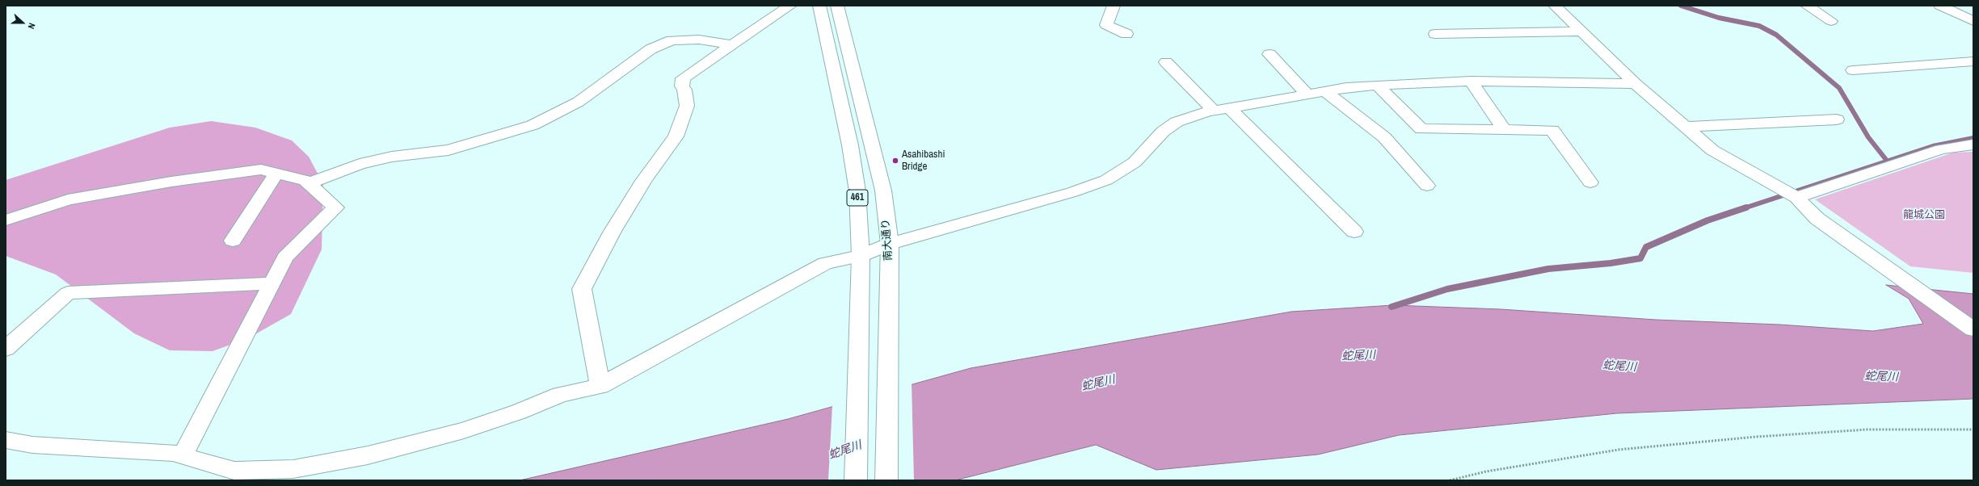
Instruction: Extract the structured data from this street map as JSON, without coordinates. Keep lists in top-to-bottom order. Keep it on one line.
{"streets":{"main road":["461","南大通り"]},"water":["蛇尾川"],"parks":["龍城公園"],"places":["Asahibashi Bridge"],"north":"right"}
